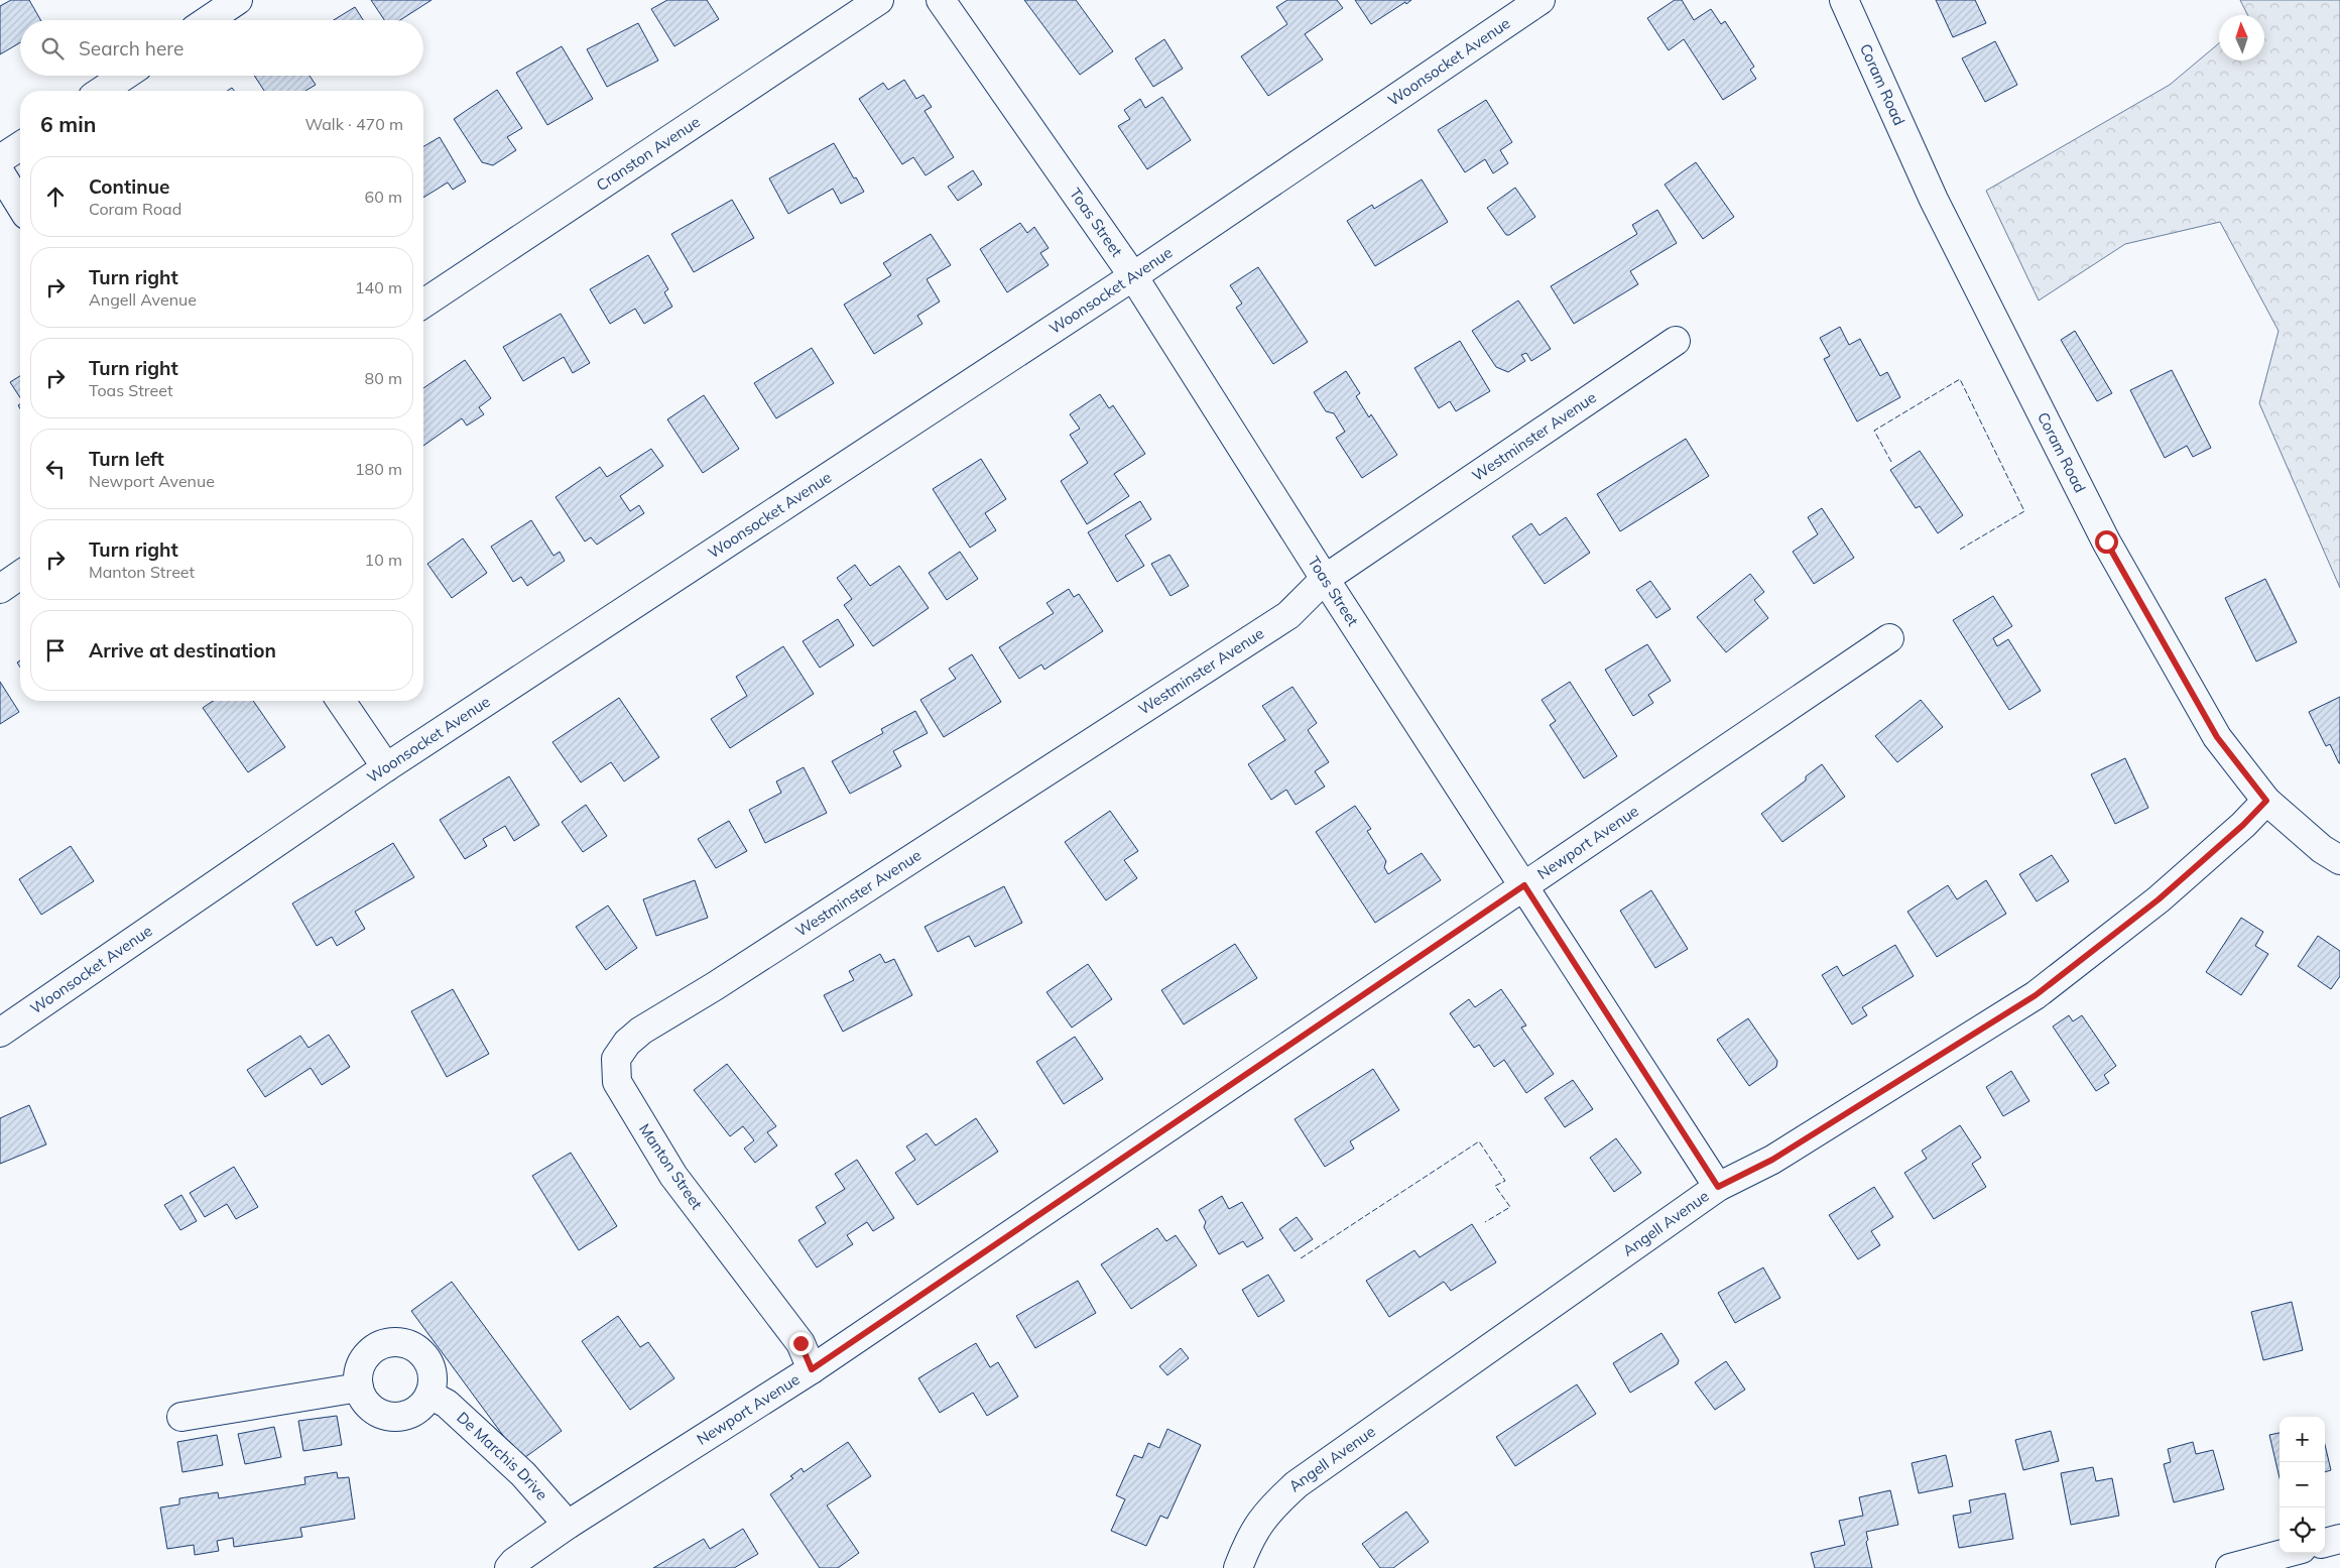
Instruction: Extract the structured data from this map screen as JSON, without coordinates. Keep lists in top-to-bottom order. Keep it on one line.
{"streets":{"street":["Woonsocket Avenue","Coram Road","Cranston Avenue","Toas Street","Westminster Avenue","Newport Avenue","Manton Street","Angell Avenue","De Marchis Drive"]},"crossings":[["Woonsocket Avenue","Toas Street"],["Coram Road","Angell Avenue"],["Toas Street","Westminster Avenue"],["Toas Street","Newport Avenue"],["Toas Street","Angell Avenue"],["Westminster Avenue","Manton Street"],["Newport Avenue","Manton Street"],["Newport Avenue","De Marchis Drive"]],"north":"top","page":{"search":"Search here","heading":["6 min","Walk · 470 m"],"list":[["Continue","Coram Road","60 m"],["Turn right","Angell Avenue","140 m"],["Turn right","Toas Street","80 m"],["Turn left","Newport Avenue","180 m"],["Turn right","Manton Street","10 m"],"Arrive at destination"],"map_buttons":["+","−"]}}
